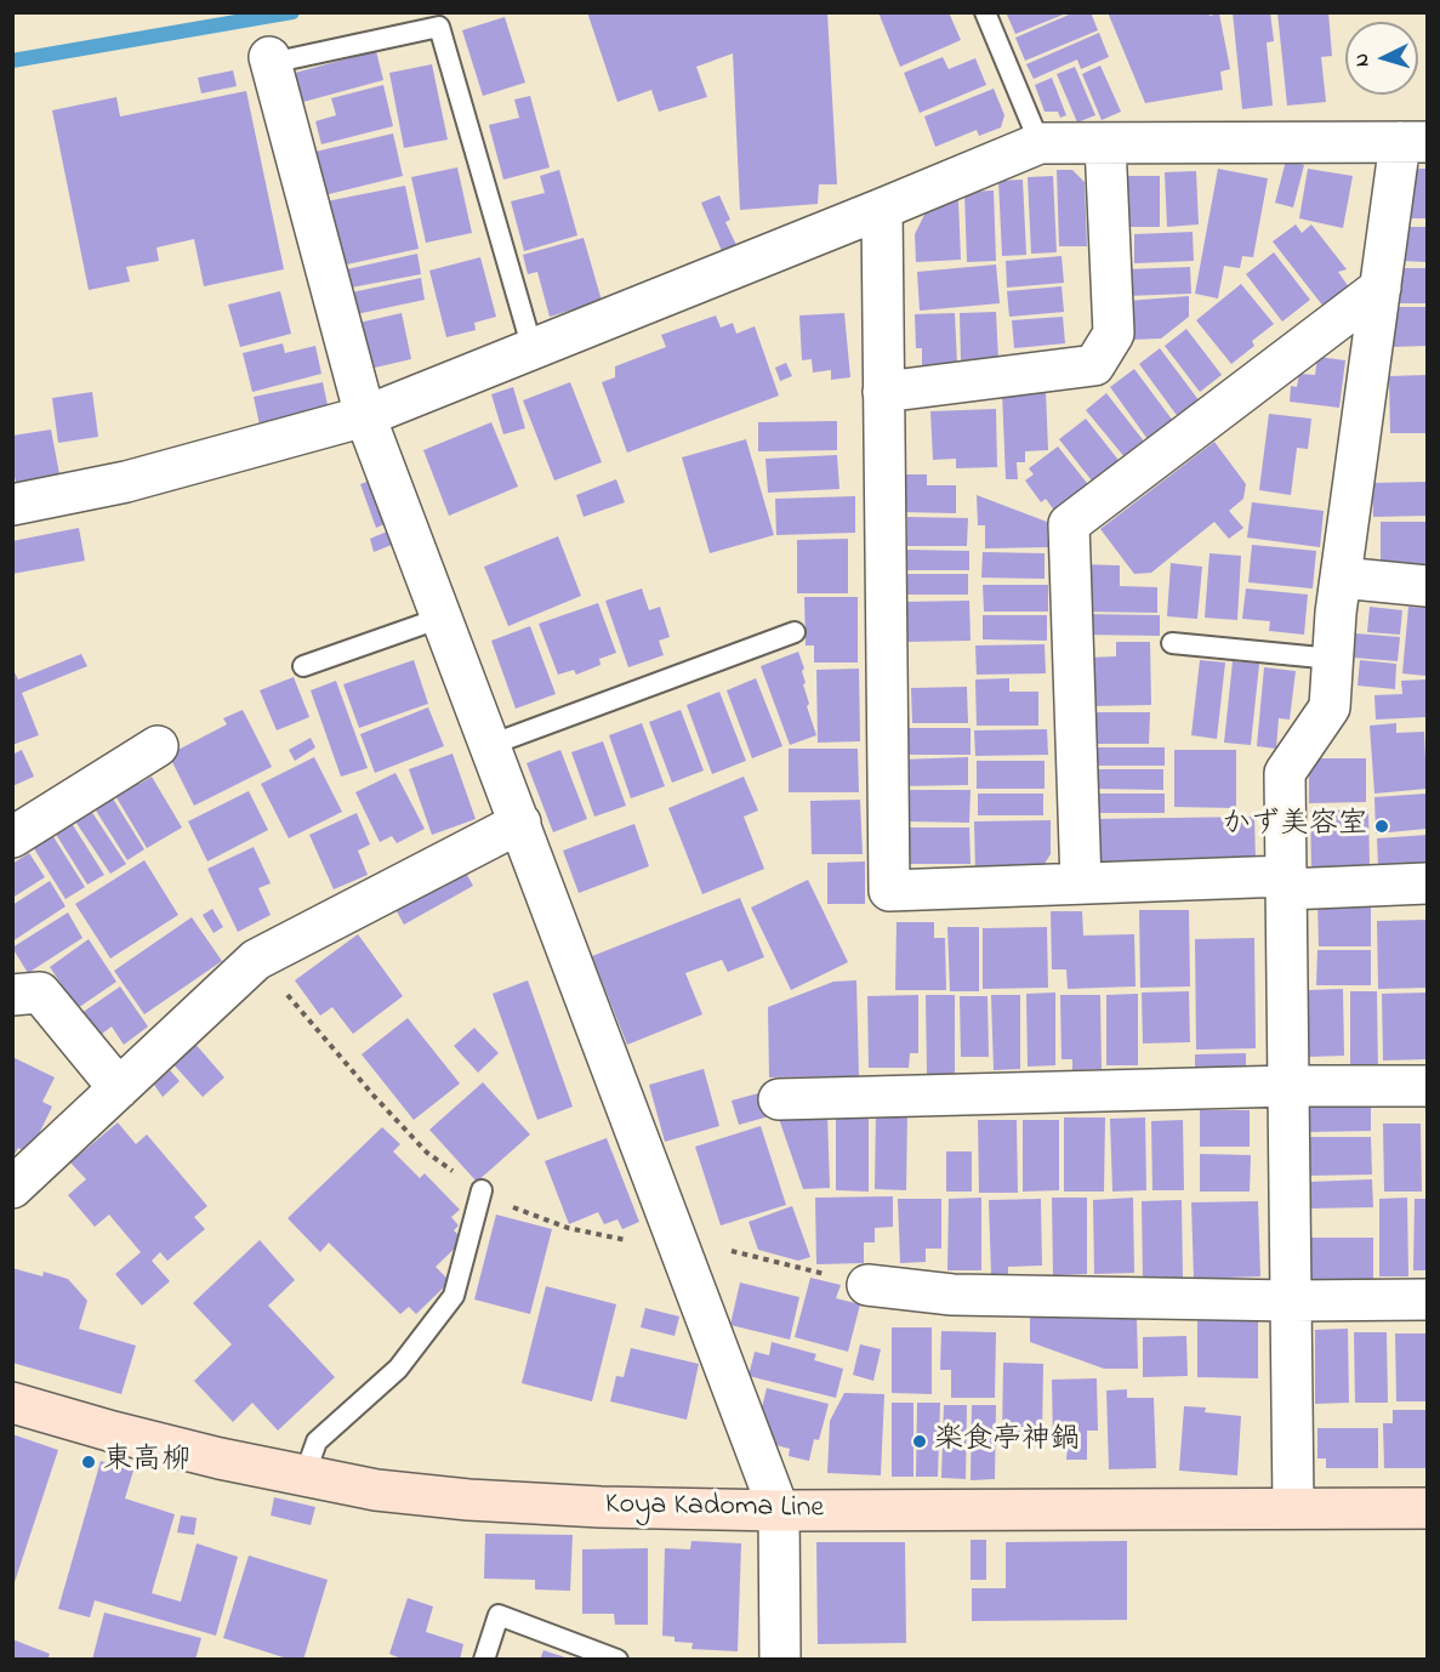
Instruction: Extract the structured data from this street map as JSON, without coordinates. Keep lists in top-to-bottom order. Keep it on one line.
{"streets":{"main road":["Koya Kadoma Line"]},"places":["かず美容室","楽食亭神鍋","東高柳"],"north":"left"}
